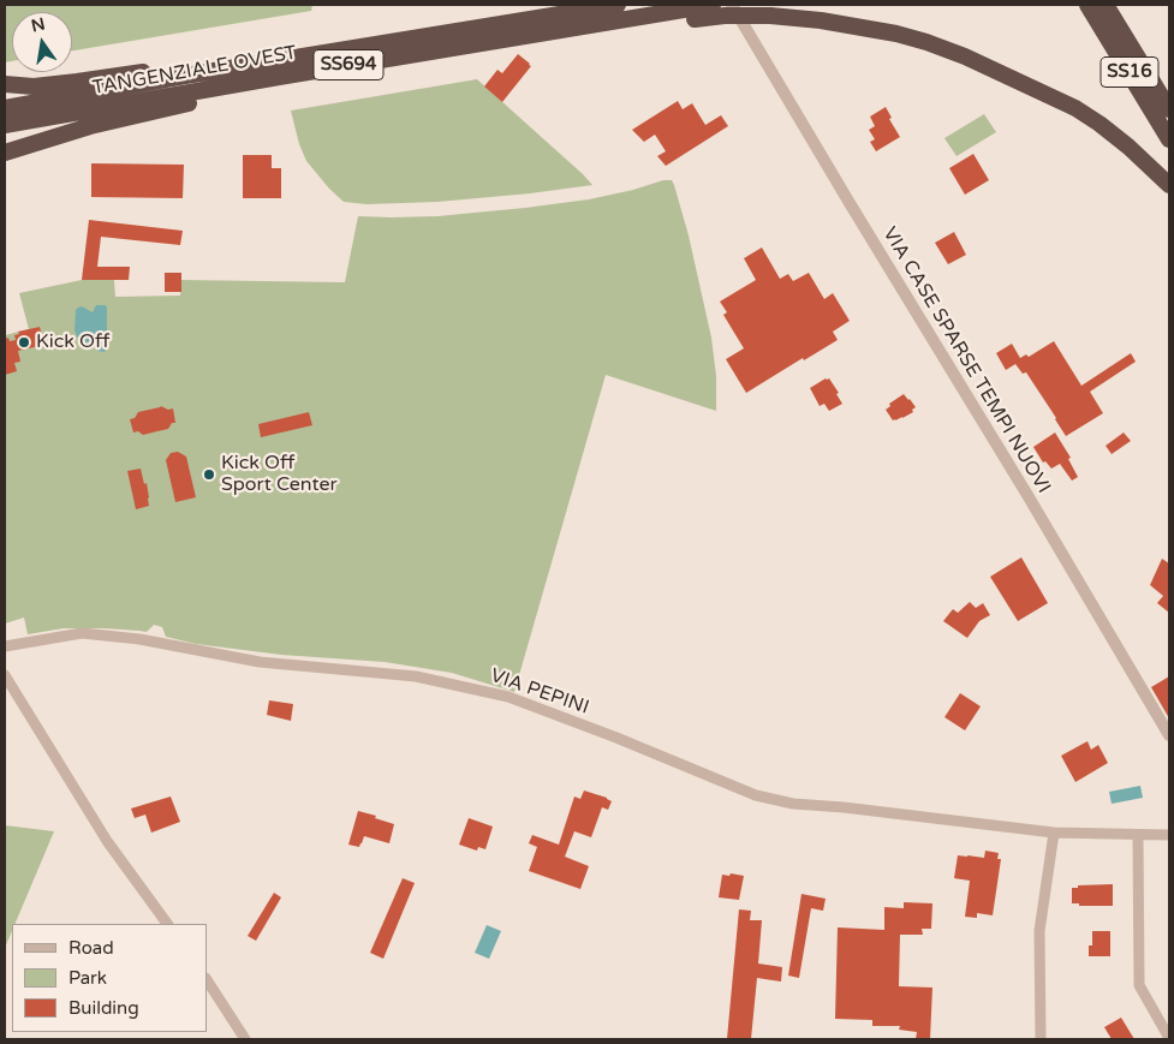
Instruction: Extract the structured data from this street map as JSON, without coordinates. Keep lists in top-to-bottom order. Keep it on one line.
{"streets":{"highway":["SS694","TANGENZIALE OVEST","SS16"],"street":["VIA CASE SPARSE TEMPI NUOVI","VIA PEPINI"]},"places":["Kick Off","Kick Off Sport Center"],"legend":["Road","Park","Building"],"north":"top"}
